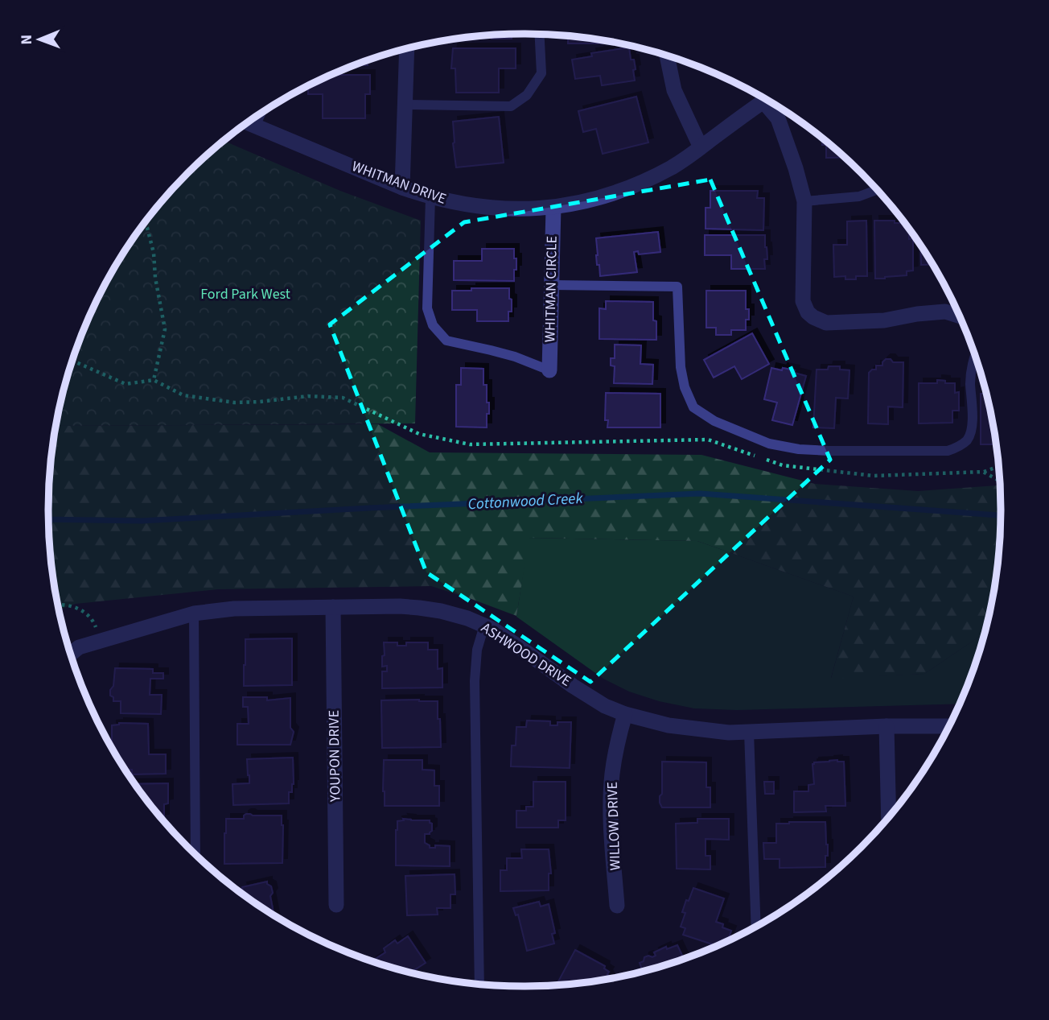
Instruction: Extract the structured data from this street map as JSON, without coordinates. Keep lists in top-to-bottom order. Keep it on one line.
{"streets":{"street":["WHITMAN DRIVE","WHITMAN CIRCLE","ASHWOOD DRIVE","YOUPON DRIVE","WILLOW DRIVE"]},"crossings":[["WHITMAN DRIVE","WHITMAN CIRCLE"],["ASHWOOD DRIVE","YOUPON DRIVE"],["ASHWOOD DRIVE","WILLOW DRIVE"]],"water":["Cottonwood Creek"],"parks":["Ford Park West"],"north":"left"}
